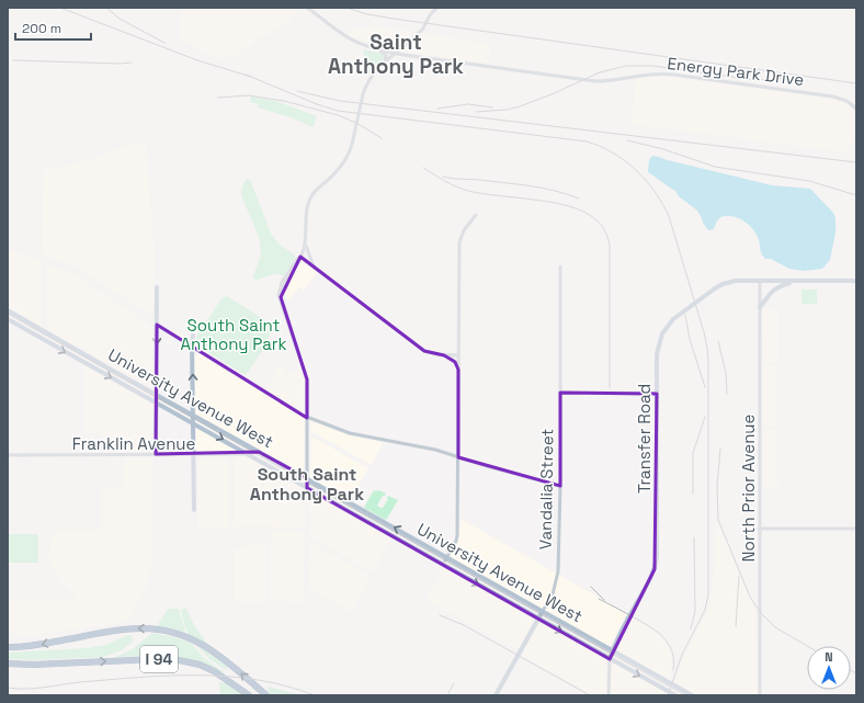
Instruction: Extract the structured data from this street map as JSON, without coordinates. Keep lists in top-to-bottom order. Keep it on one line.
{"streets":{"highway":["I 94"],"main road":["University Avenue West","Transfer Road","Vandalia Street"],"street":["Energy Park Drive","Franklin Avenue","North Prior Avenue"]},"crossings":[["University Avenue West","Transfer Road"],["University Avenue West","Franklin Avenue"],["University Avenue West","Vandalia Street"],["Transfer Road","North Prior Avenue"]],"districts":["Saint Anthony Park","South Saint Anthony Park"],"parks":["South Saint Anthony Park"],"scale_bar":"200 m","north":"top"}
